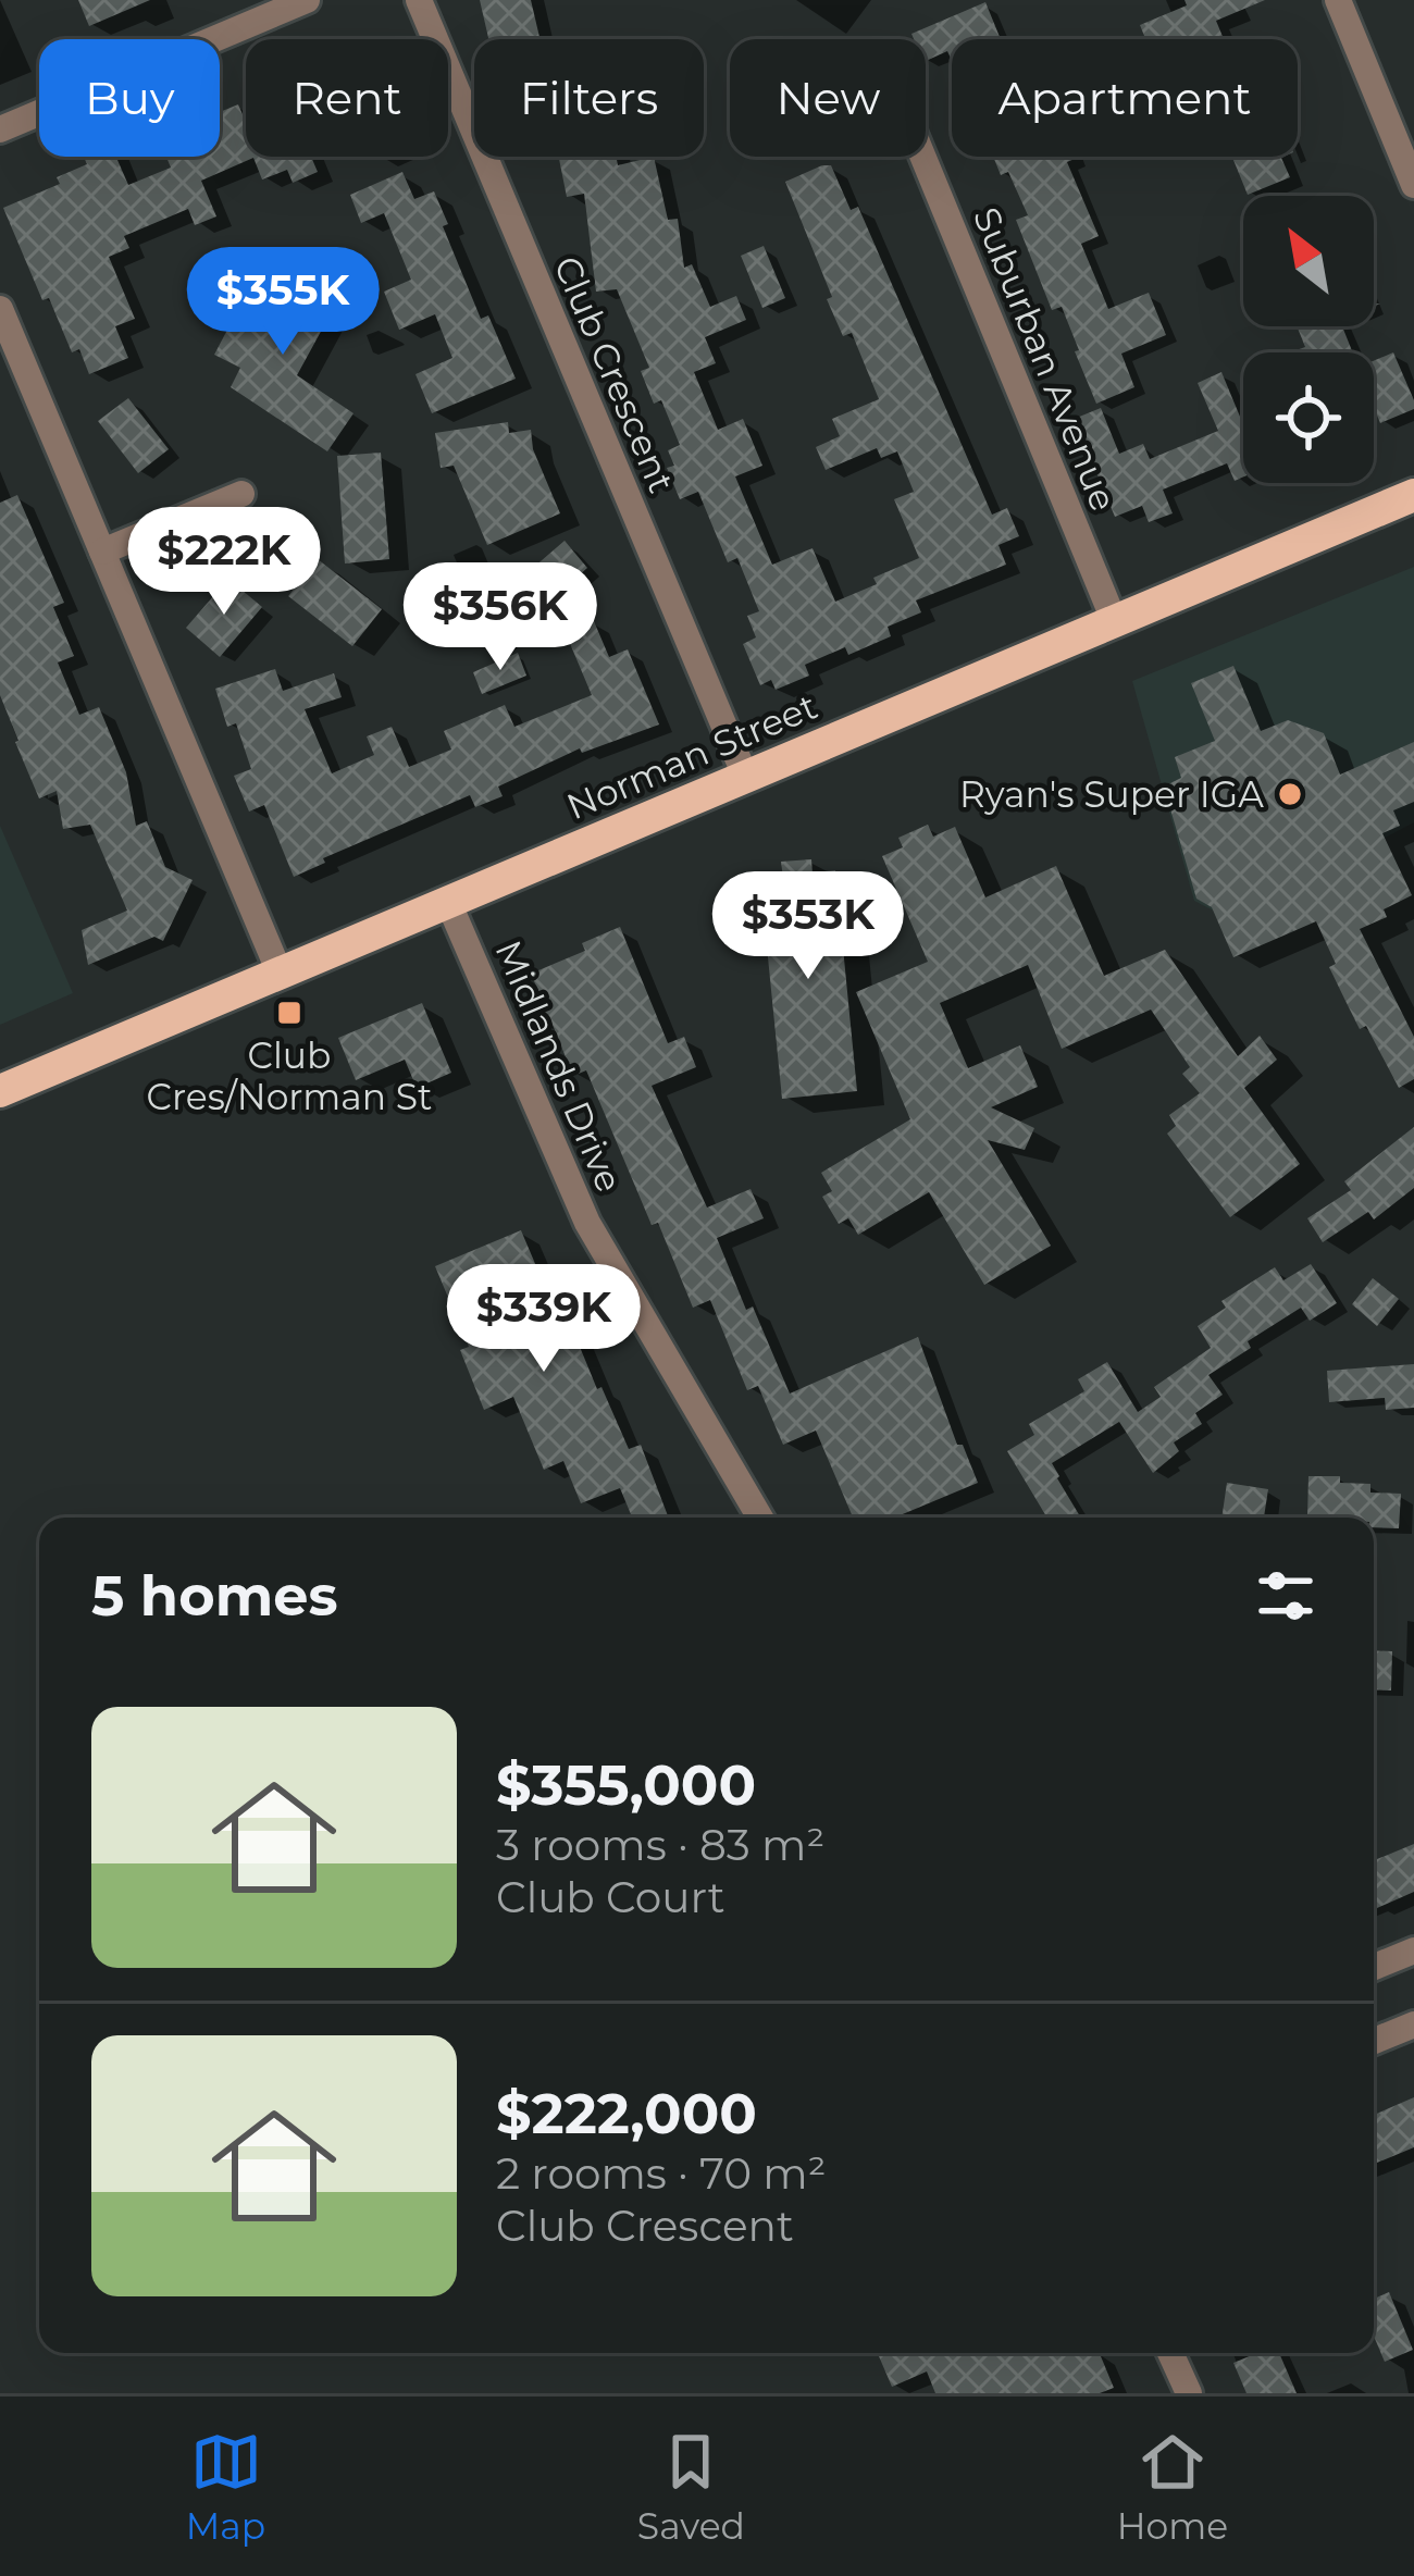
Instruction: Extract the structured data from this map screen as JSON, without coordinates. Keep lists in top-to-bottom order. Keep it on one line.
{"streets":{"main road":["Norman Street"],"street":["Suburban Avenue","Club Crescent","Midlands Drive"]},"crossings":[["Suburban Avenue","Norman Street"],["Club Crescent","Norman Street"],["Norman Street","Midlands Drive"]],"places":{"other":["Ryan's Super IGA"],"transit":["Club Cres/Norman St"]},"north":"top left","page":{"chip":["Buy","Rent","Filters","New","Apartment"],"price":["$355K","$222K","$356K","$353K","$339K"],"heading":"5 homes","list":[{"name":"$355,000","note":"3 rooms · 83 m² · Club Court"},{"name":"$222,000","note":"2 rooms · 70 m² · Club Crescent"}],"tabs":["Map","Saved","Home"]}}
